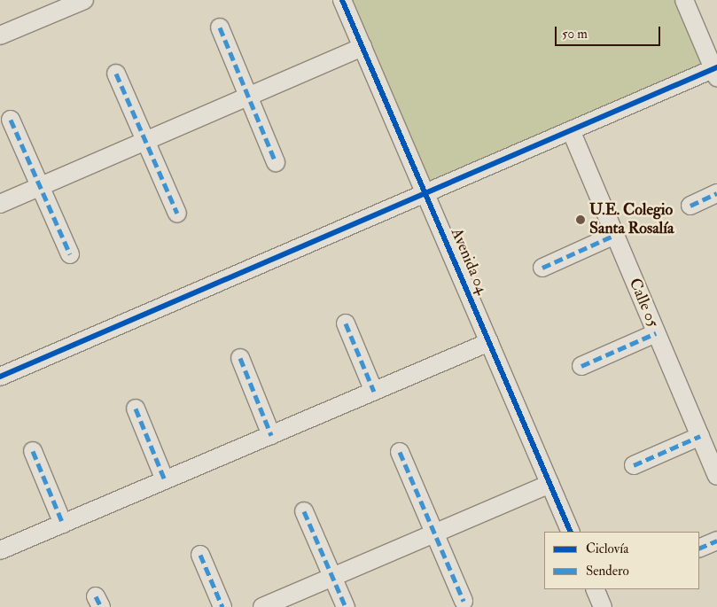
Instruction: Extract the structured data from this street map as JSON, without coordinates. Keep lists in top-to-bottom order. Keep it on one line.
{"streets":{"street":["Avenida 04","Calle 05"]},"places":["U.E. Colegio Santa Rosalía"],"legend":["Ciclovía","Sendero"],"scale_bar":"50 m"}
